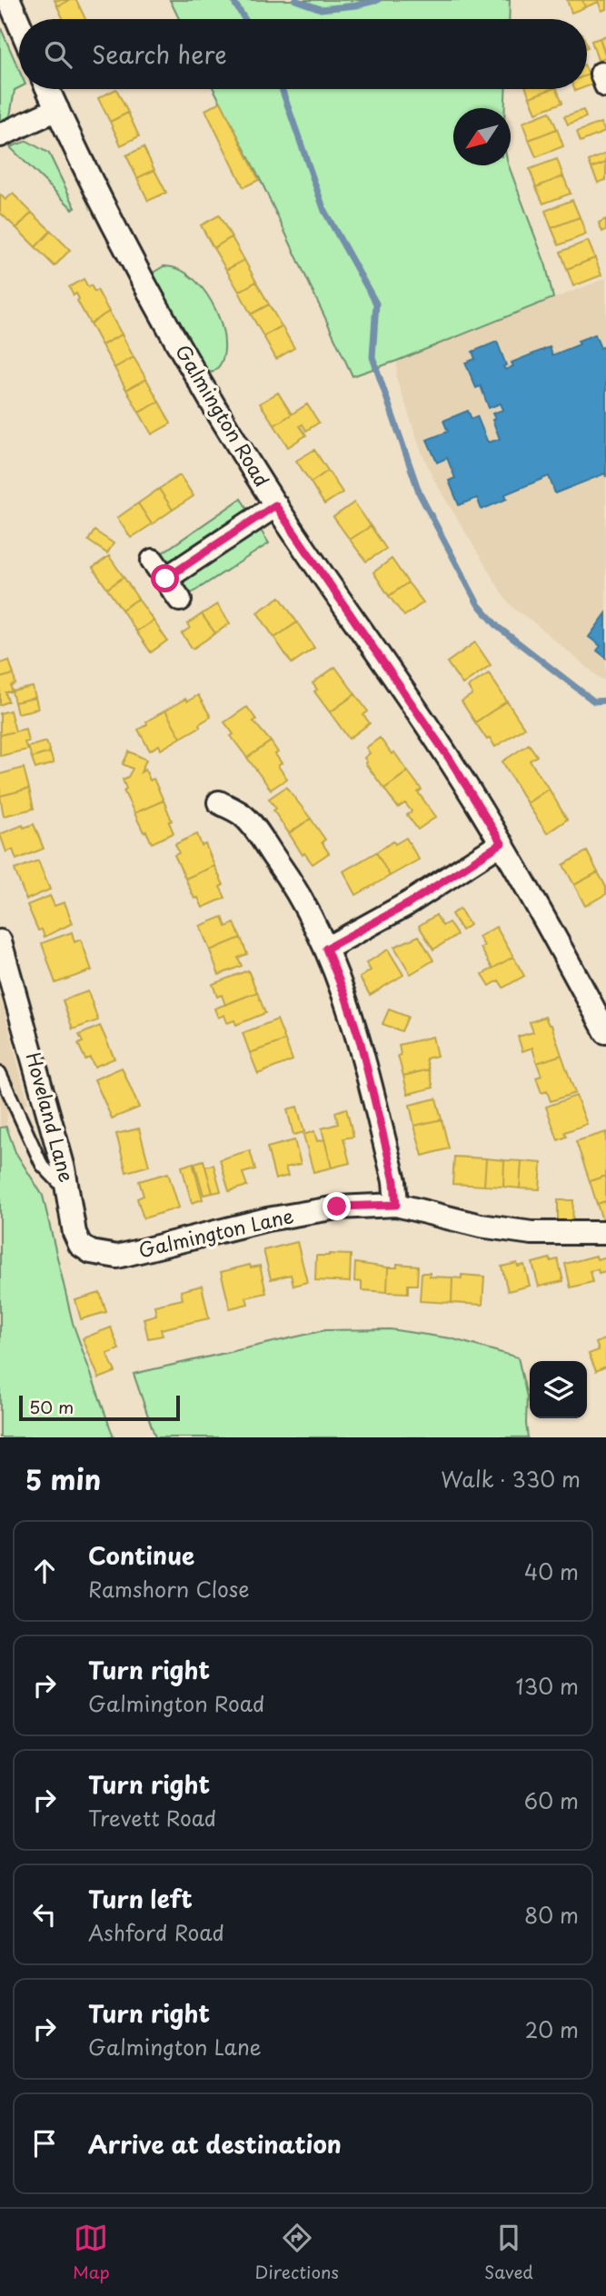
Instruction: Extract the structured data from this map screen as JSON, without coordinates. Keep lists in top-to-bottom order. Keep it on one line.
{"streets":{"street":["Galmington Road","Hoveland Lane","Galmington Lane"]},"crossings":[["Hoveland Lane","Galmington Lane"]],"scale_bar":"50 m","north":"bottom left","page":{"search":"Search here","scale":"50 m","heading":["5 min","Walk · 330 m"],"list":[["Continue","Ramshorn Close","40 m"],["Turn right","Galmington Road","130 m"],["Turn right","Trevett Road","60 m"],["Turn left","Ashford Road","80 m"],["Turn right","Galmington Lane","20 m"],"Arrive at destination"],"nav":["Map","Directions","Saved"]}}
